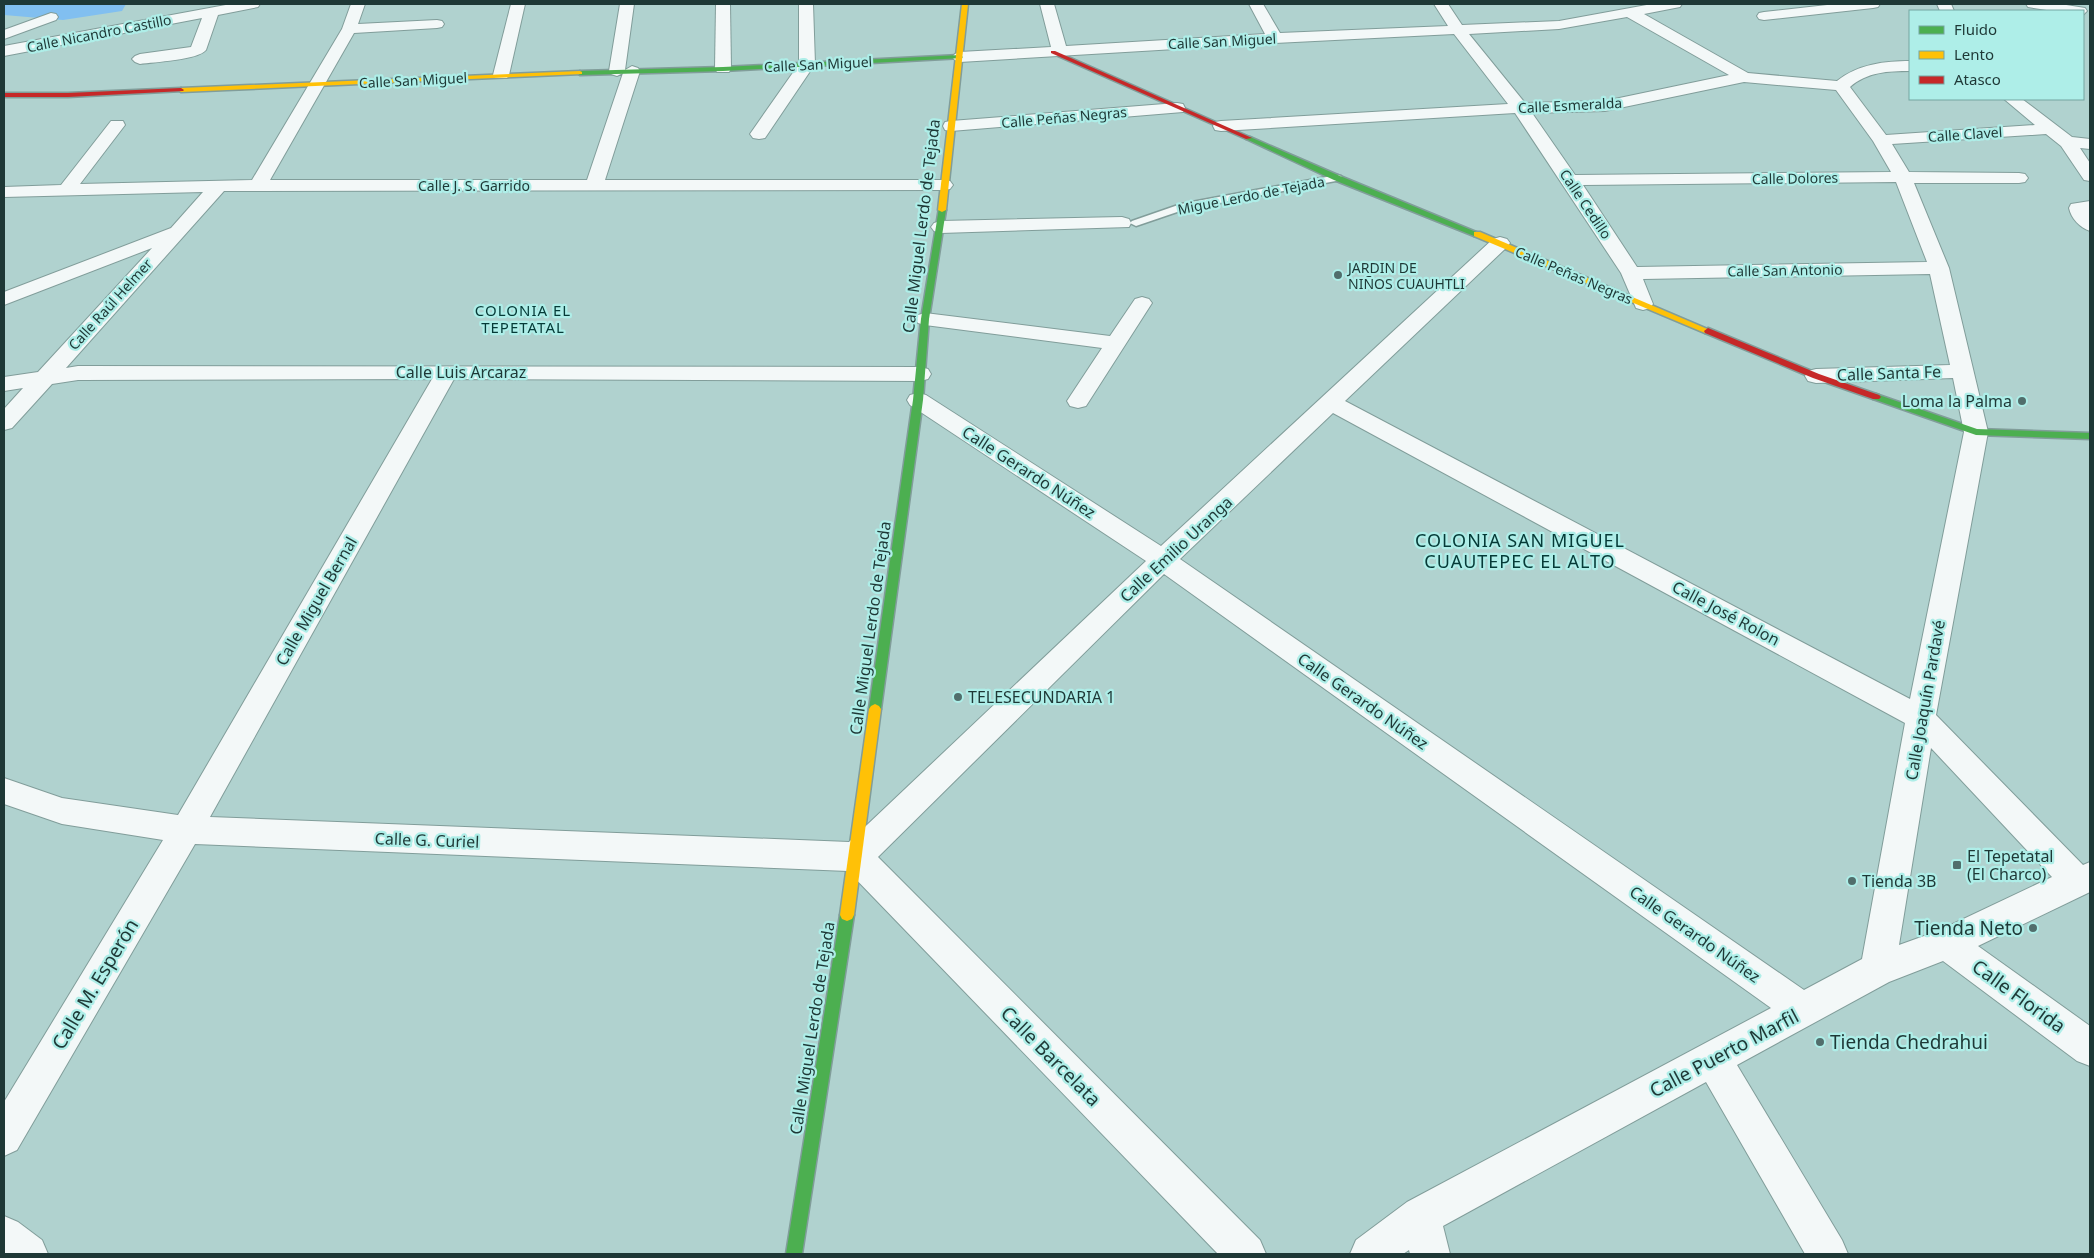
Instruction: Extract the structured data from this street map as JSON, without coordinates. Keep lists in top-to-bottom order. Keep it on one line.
{"streets":{"street":["Calle Nicandro Castillo","Calle San Miguel","Calle Esmeralda","Calle Peñas Negras","Calle Clavel","Calle Dolores","Calle J. S. Garrido","Calle Cedillo","Calle Miguel Lerdo de Tejada","Calle San Antonio","Calle Raúl Helmer","Calle Luis Arcaraz","Calle Santa Fe","Calle Gerardo Núñez","Calle Emilio Uranga","Calle Miguel Bernal","Calle José Rolon","Calle Joaquín Pardavé","Calle G. Curiel","Calle M. Esperón","Calle Florida","Calle Puerto Marfil","Calle Barcelata"],"lane":["Migue Lerdo de Tejada"]},"crossings":[["Calle San Miguel","Calle Peñas Negras"],["Calle San Miguel","Calle Cedillo"],["Calle San Miguel","Calle Miguel Lerdo de Tejada"],["Calle Esmeralda","Calle Peñas Negras"],["Calle Esmeralda","Calle Cedillo"],["Calle Peñas Negras","Migue Lerdo de Tejada"],["Calle Peñas Negras","Calle Cedillo"],["Calle Peñas Negras","Calle Miguel Lerdo de Tejada"],["Calle Peñas Negras","Calle Santa Fe"],["Calle Peñas Negras","Calle Emilio Uranga"],["Calle Peñas Negras","Calle Joaquín Pardavé"],["Calle Dolores","Calle Cedillo"],["Calle J. S. Garrido","Calle Miguel Lerdo de Tejada"],["Calle J. S. Garrido","Calle Raúl Helmer"],["Calle Cedillo","Calle San Antonio"],["Calle Miguel Lerdo de Tejada","Calle Luis Arcaraz"],["Calle Miguel Lerdo de Tejada","Calle Gerardo Núñez"],["Calle Miguel Lerdo de Tejada","Calle Emilio Uranga"],["Calle Miguel Lerdo de Tejada","Calle G. Curiel"],["Calle Miguel Lerdo de Tejada","Calle Barcelata"],["Calle Raúl Helmer","Calle Luis Arcaraz"],["Calle Luis Arcaraz","Calle Gerardo Núñez"],["Calle Luis Arcaraz","Calle Miguel Bernal"],["Calle Gerardo Núñez","Calle Emilio Uranga"],["Calle Gerardo Núñez","Calle Puerto Marfil"],["Calle Emilio Uranga","Calle José Rolon"],["Calle Emilio Uranga","Calle G. Curiel"],["Calle Emilio Uranga","Calle Barcelata"],["Calle Miguel Bernal","Calle G. Curiel"],["Calle Miguel Bernal","Calle M. Esperón"],["Calle José Rolon","Calle Joaquín Pardavé"],["Calle José Rolon","Calle Puerto Marfil"],["Calle Joaquín Pardavé","Calle Puerto Marfil"],["Calle G. Curiel","Calle M. Esperón"],["Calle G. Curiel","Calle Barcelata"],["Calle Florida","Calle Puerto Marfil"]],"districts":["COLONIA EL TEPETATAL","COLONIA SAN MIGUEL CUAUTEPEC EL ALTO"],"places":{"other":["JARDIN DE NIÑOS CUAUHTLI","Loma la Palma","TELESECUNDARIA 1","Tienda 3B","Tienda Neto","Tienda Chedrahui"],"transit":["El Tepetatal (El Charco)"]},"legend":["Fluido","Lento","Atasco"]}
